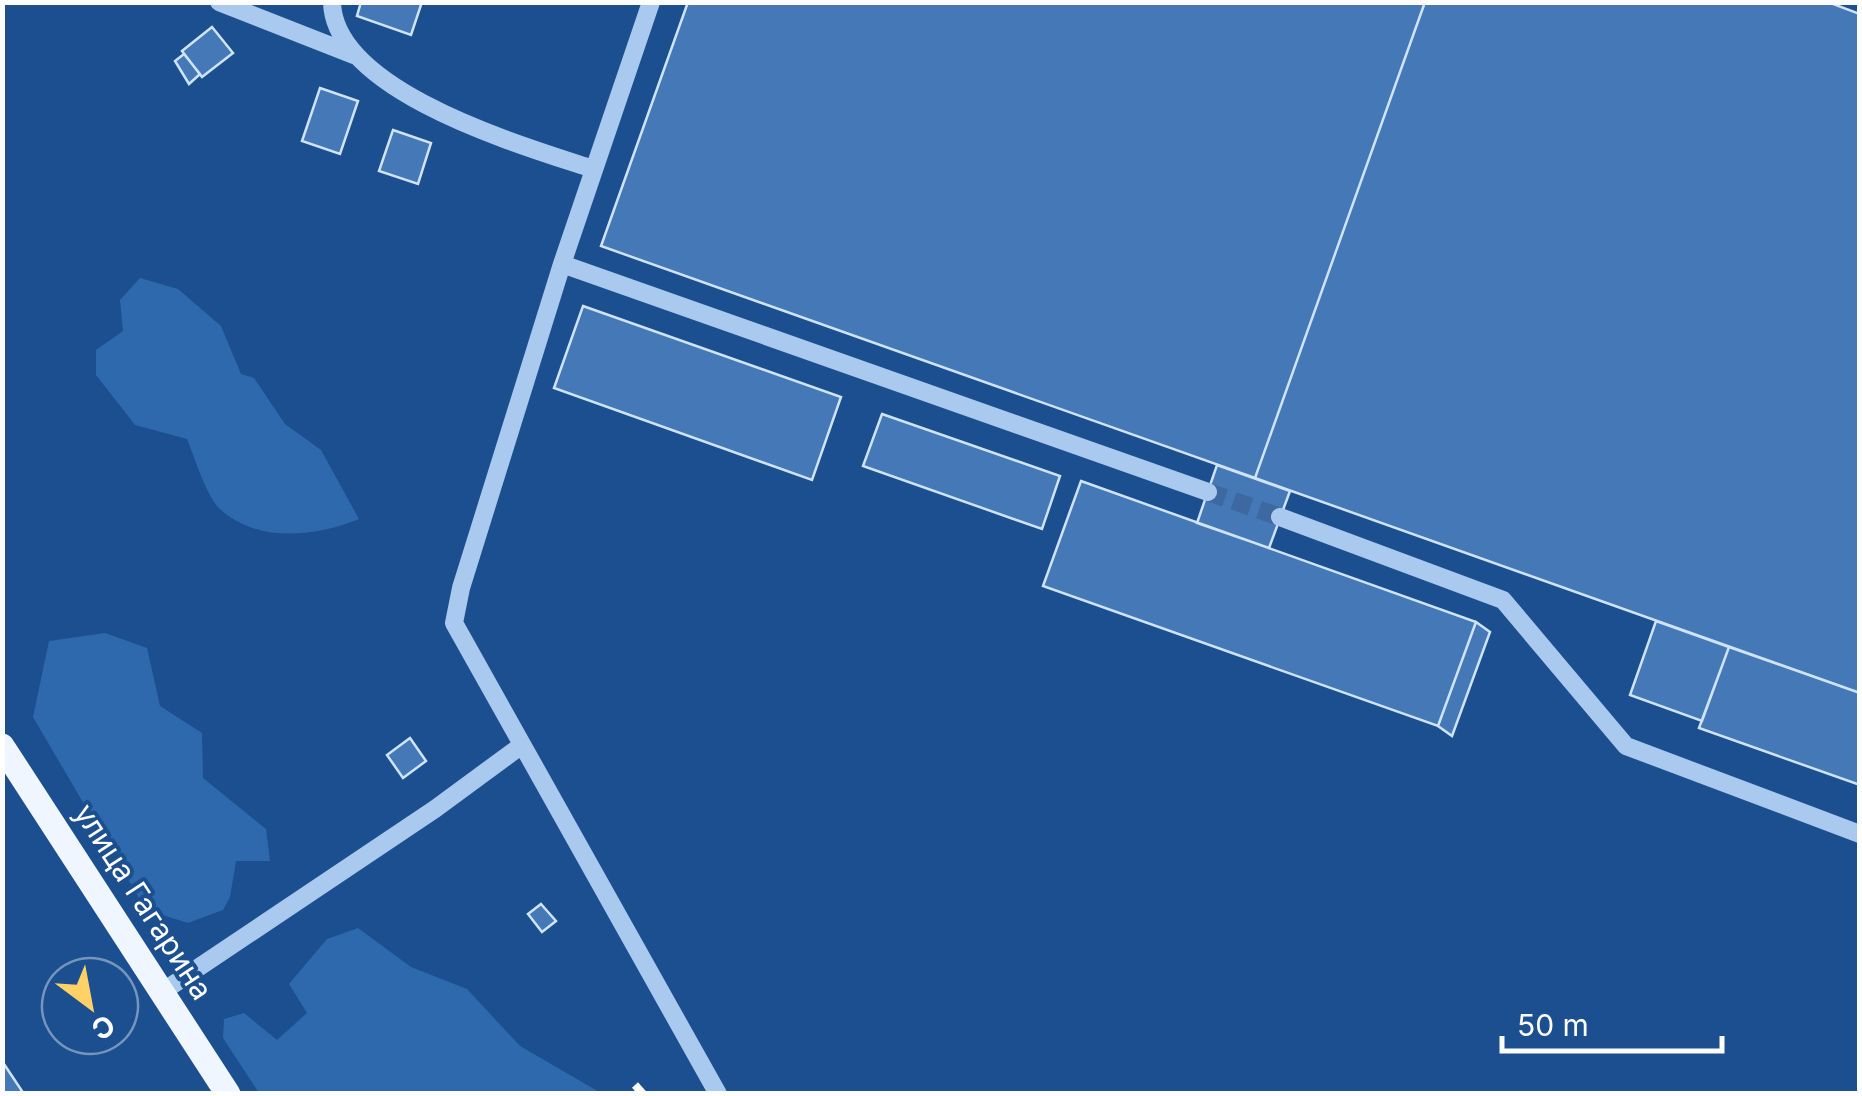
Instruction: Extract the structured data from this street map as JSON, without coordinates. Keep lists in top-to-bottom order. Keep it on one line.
{"streets":{"main road":["улица Гагарина"]},"scale_bar":"50 m","north":"bottom right"}
